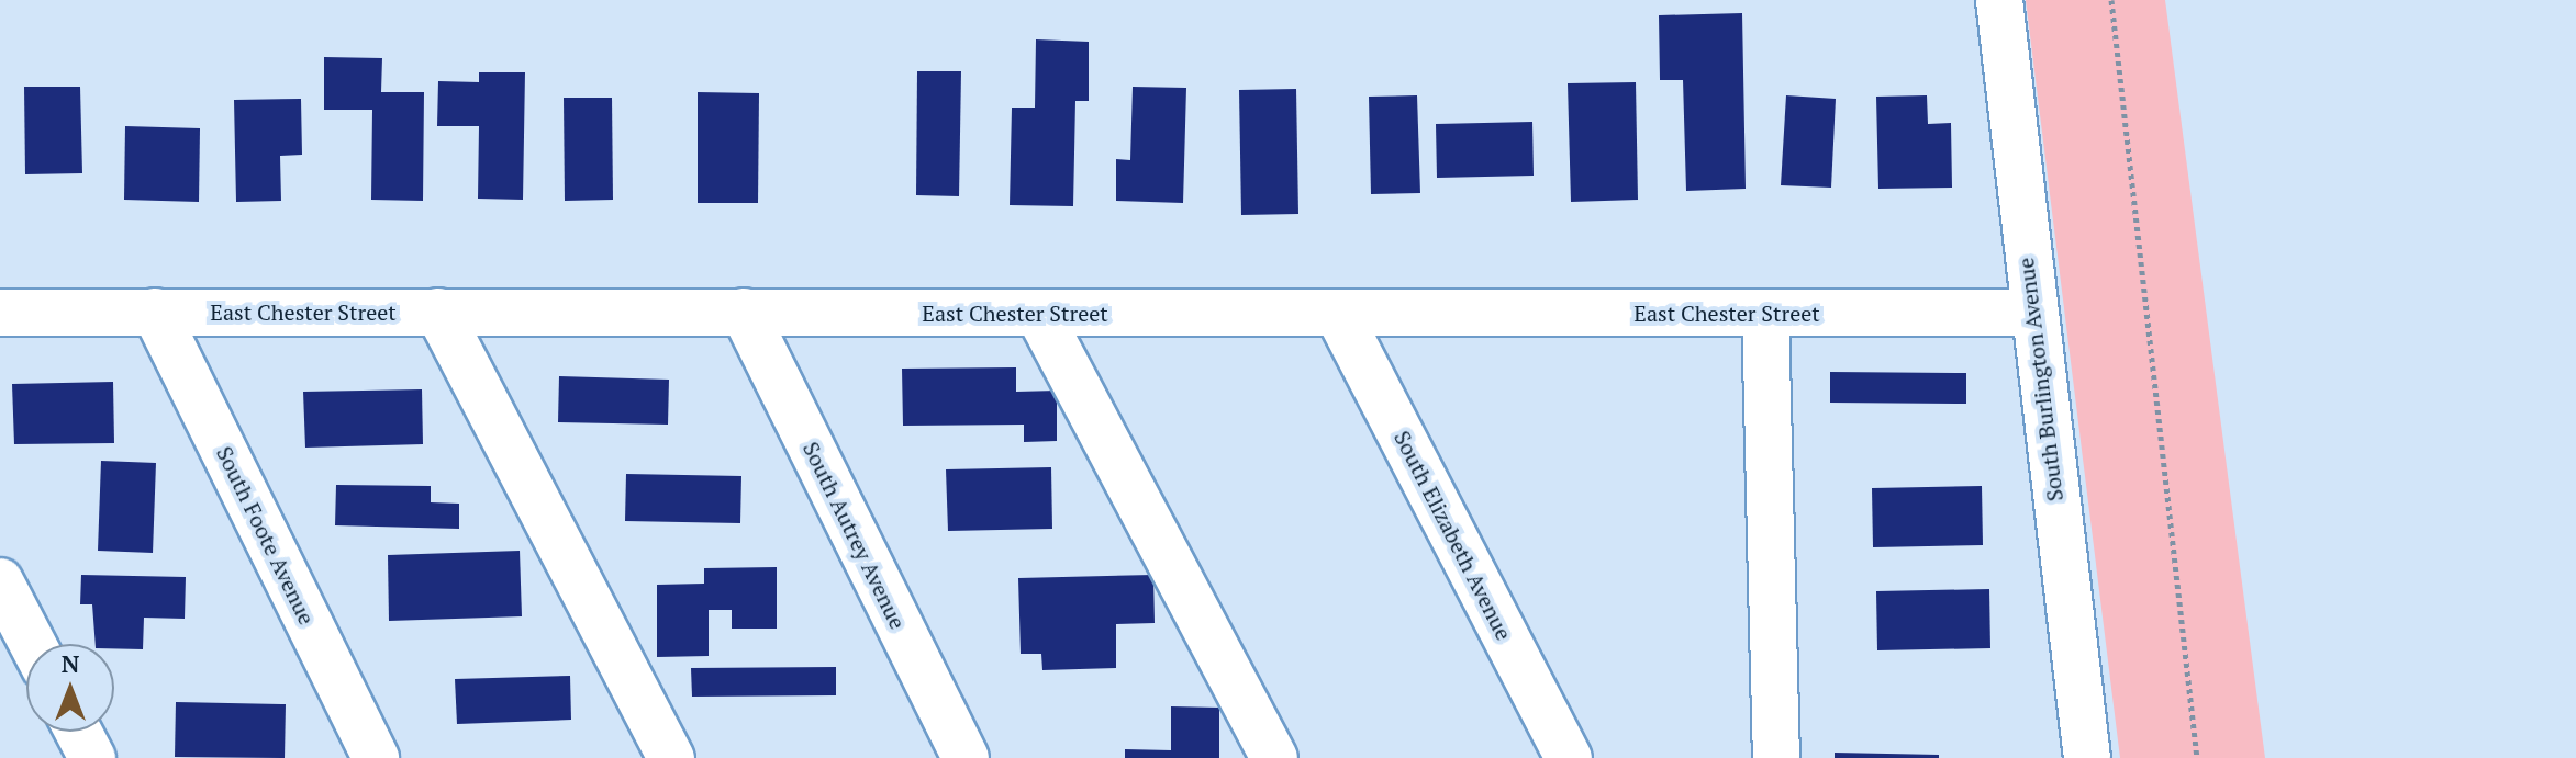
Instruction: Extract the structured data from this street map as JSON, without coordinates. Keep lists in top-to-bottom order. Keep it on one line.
{"streets":{"street":["East Chester Street","South Burlington Avenue","South Foote Avenue","South Autrey Avenue","South Elizabeth Avenue"]},"crossings":[["East Chester Street","South Burlington Avenue"],["East Chester Street","South Foote Avenue"],["East Chester Street","South Autrey Avenue"],["East Chester Street","South Elizabeth Avenue"]],"north":"top"}
